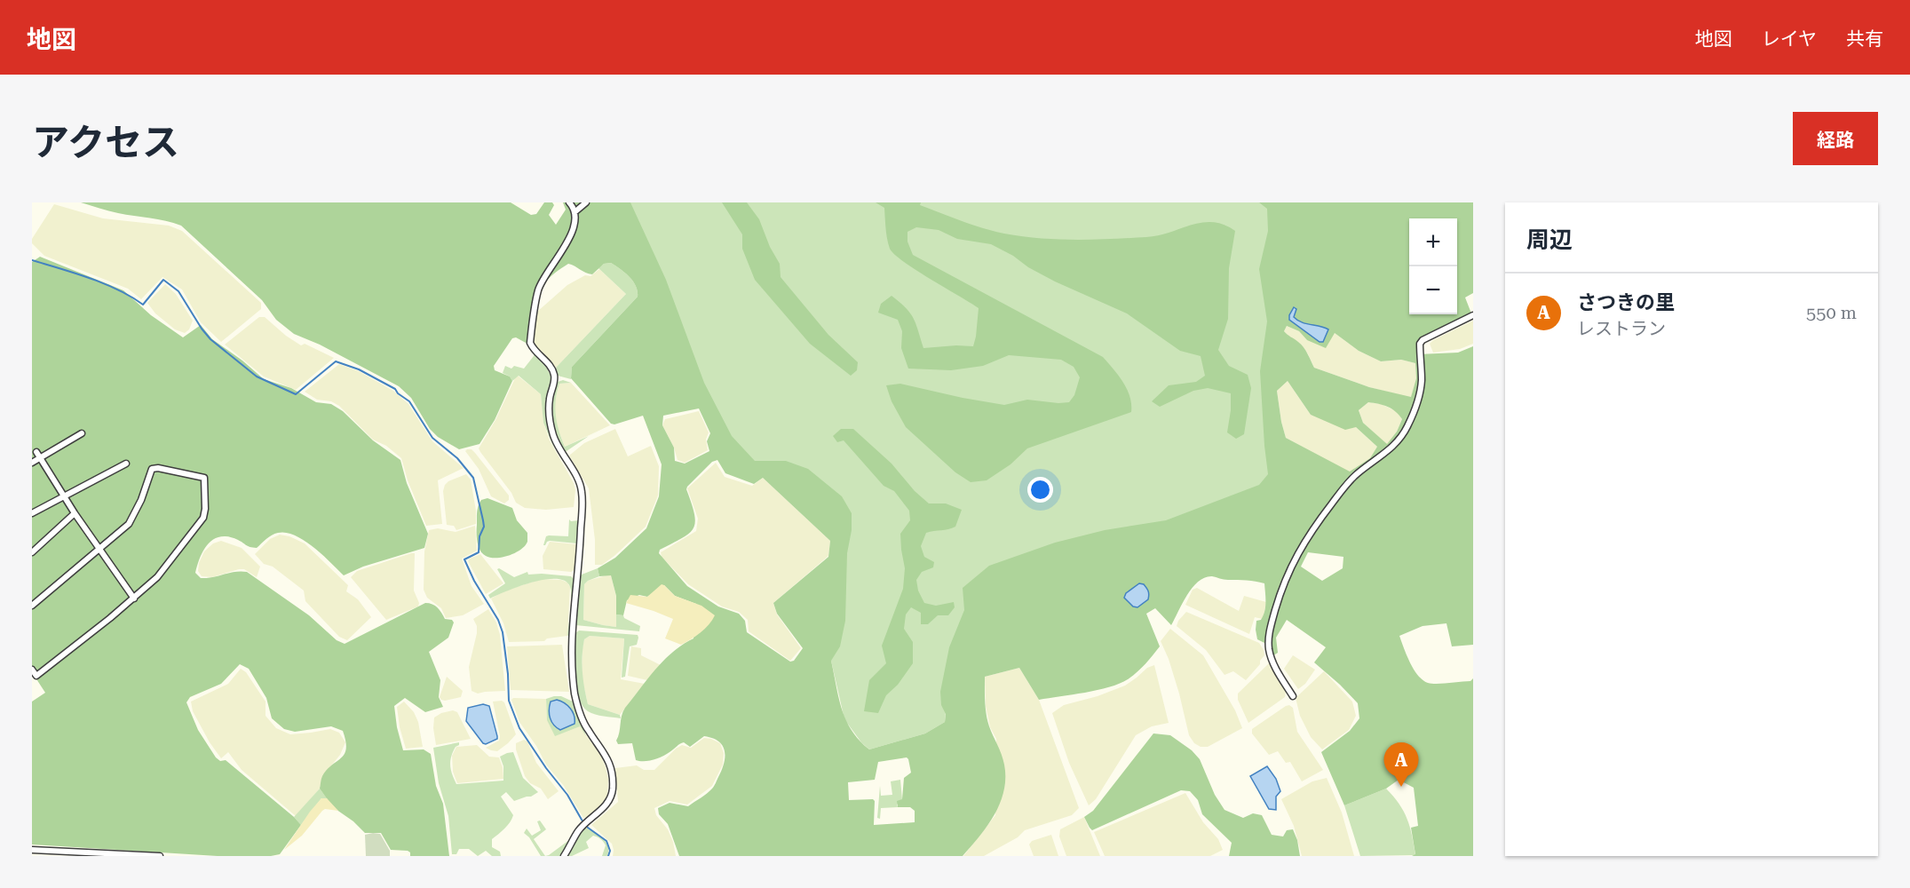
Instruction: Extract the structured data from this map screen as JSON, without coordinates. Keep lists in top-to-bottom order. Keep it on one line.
{"page":{"header":"地図","nav":["地図","レイヤ","共有"],"title":"アクセス","buttons":"経路","heading":"周辺","map_buttons":["+","−"],"list":[{"mark":"A","name":"さつきの里","note":"レストラン","value":"550 m"}],"pins":"A"}}
